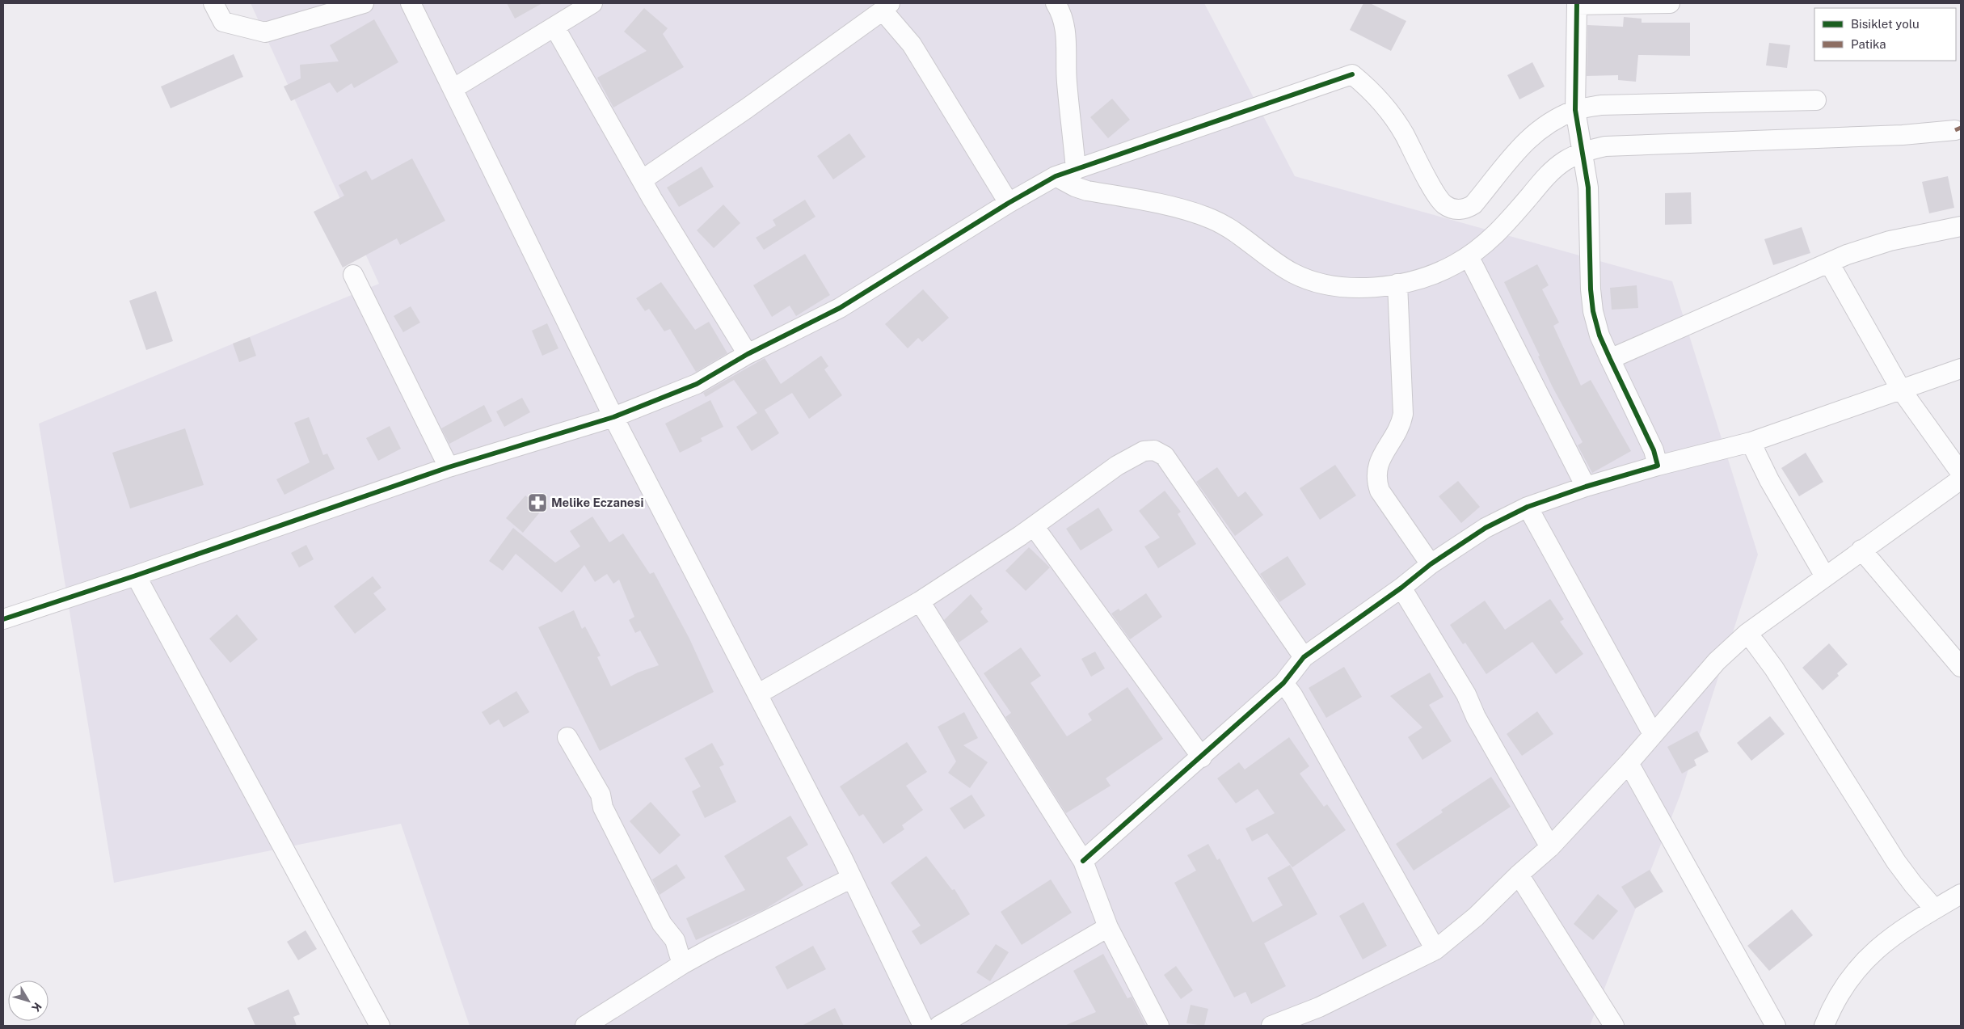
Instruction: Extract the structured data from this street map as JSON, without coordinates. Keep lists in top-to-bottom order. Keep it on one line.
{"places":{"pharmacy":["Melike Eczanesi"]},"legend":["Bisiklet yolu","Patika"],"north":"bottom right"}
